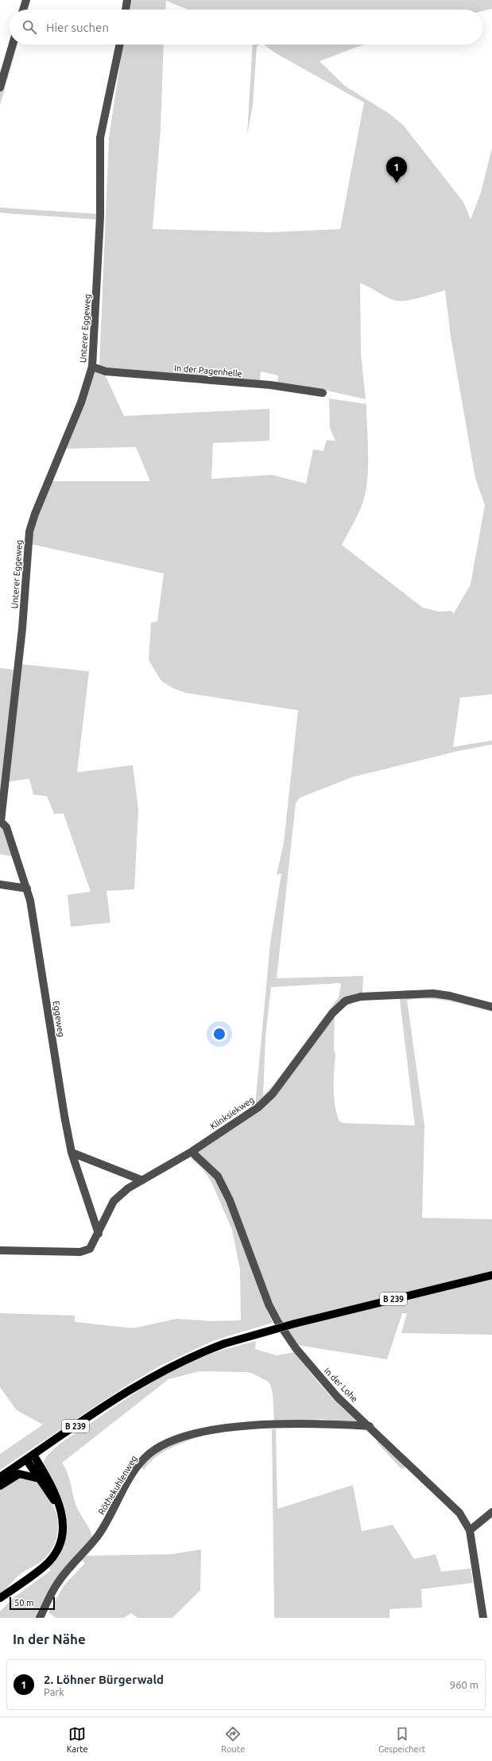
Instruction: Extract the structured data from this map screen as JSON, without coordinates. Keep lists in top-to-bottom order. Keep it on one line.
{"streets":{"main road":["B 239"],"street":["Unterer Eggeweg","In der Pagenhelle","Eggeweg","Klinksiekweg","In der Lohe","Röthekuhlenweg"]},"crossings":[["Unterer Eggeweg","In der Pagenhelle"],["Unterer Eggeweg","Eggeweg"],["Eggeweg","Klinksiekweg"],["Klinksiekweg","In der Lohe"],["In der Lohe","Röthekuhlenweg"]],"scale_bar":"50 m","page":{"search":"Hier suchen","pins":"1","scale":"50 m","heading":"In der Nähe","list":[{"mark":"1","name":"2. Löhner Bürgerwald","note":"Park","value":"960 m"}],"nav":["Karte","Route","Gespeichert"]}}
